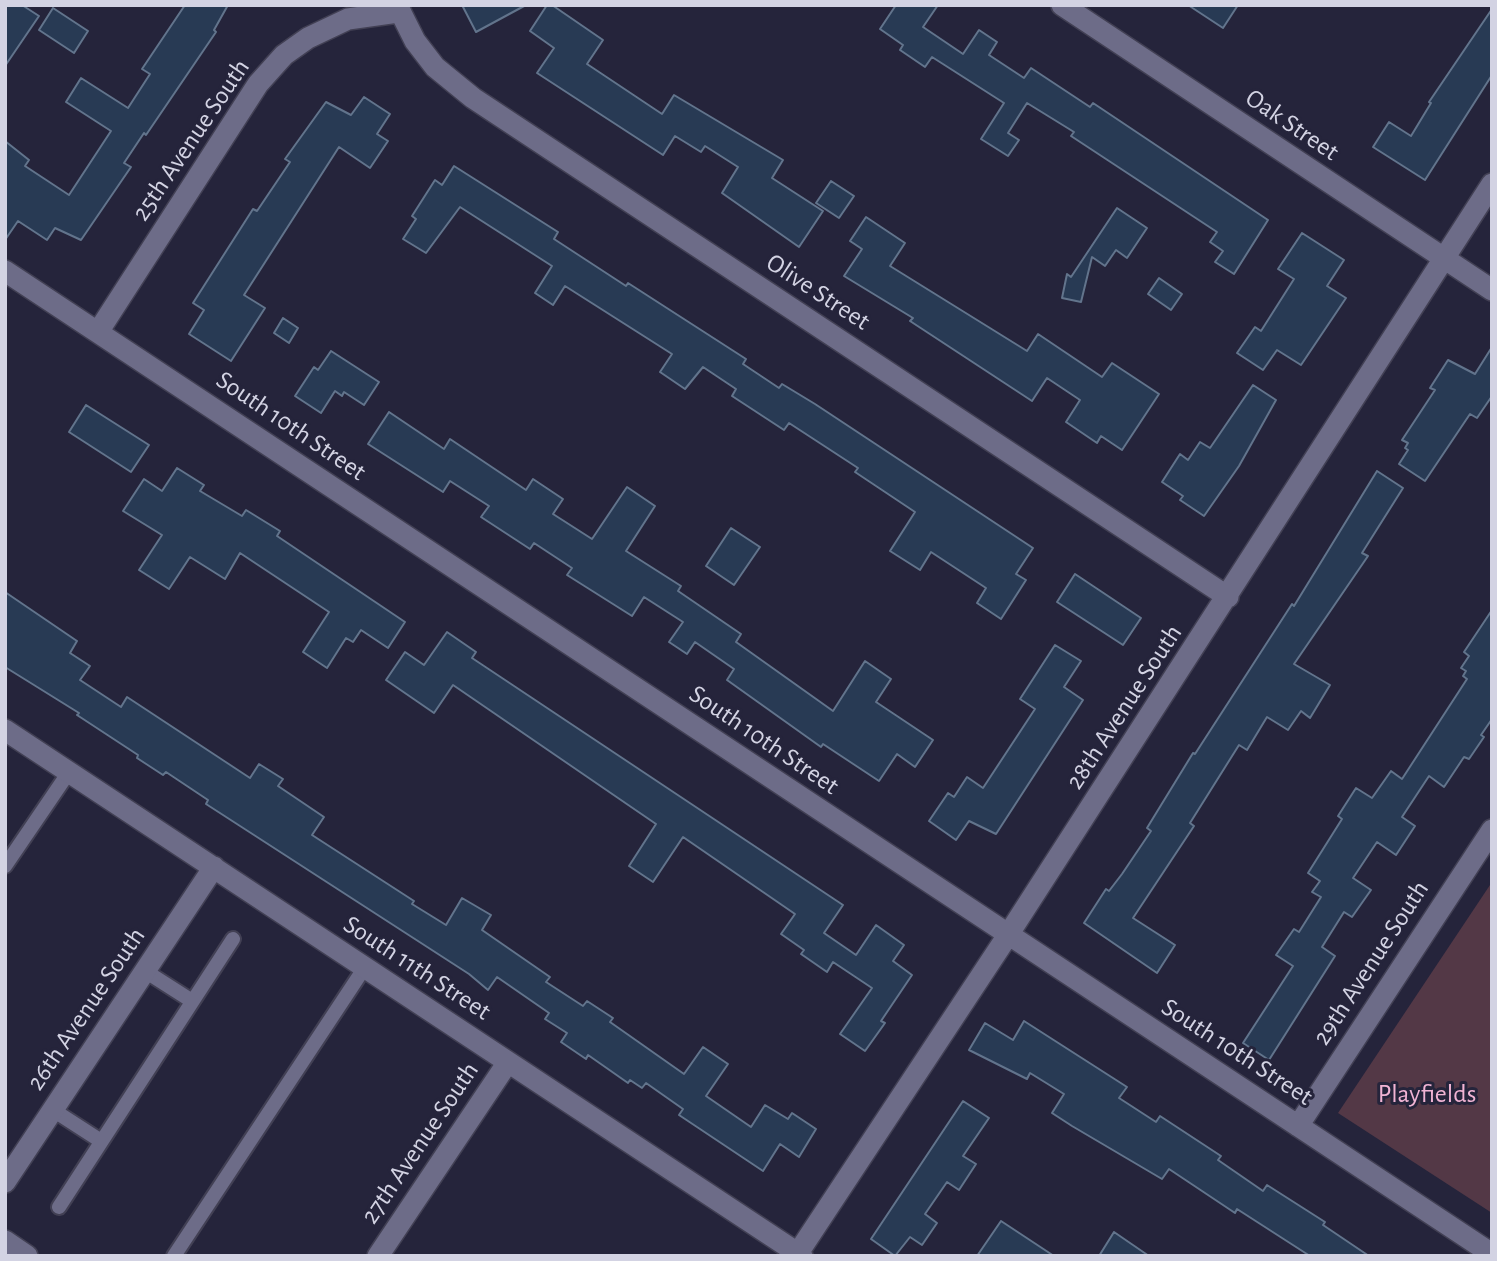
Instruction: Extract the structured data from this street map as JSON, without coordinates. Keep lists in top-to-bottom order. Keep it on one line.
{"streets":{"street":["Oak Street","25th Avenue South","Olive Street","South 10th Street","28th Avenue South","29th Avenue South","South 11th Street","26th Avenue South","27th Avenue South"]},"crossings":[["Oak Street","28th Avenue South"],["25th Avenue South","Olive Street"],["25th Avenue South","South 10th Street"],["Olive Street","28th Avenue South"],["South 10th Street","28th Avenue South"],["South 10th Street","29th Avenue South"],["28th Avenue South","South 11th Street"],["South 11th Street","26th Avenue South"],["South 11th Street","27th Avenue South"]],"parks":["Playfields"]}
